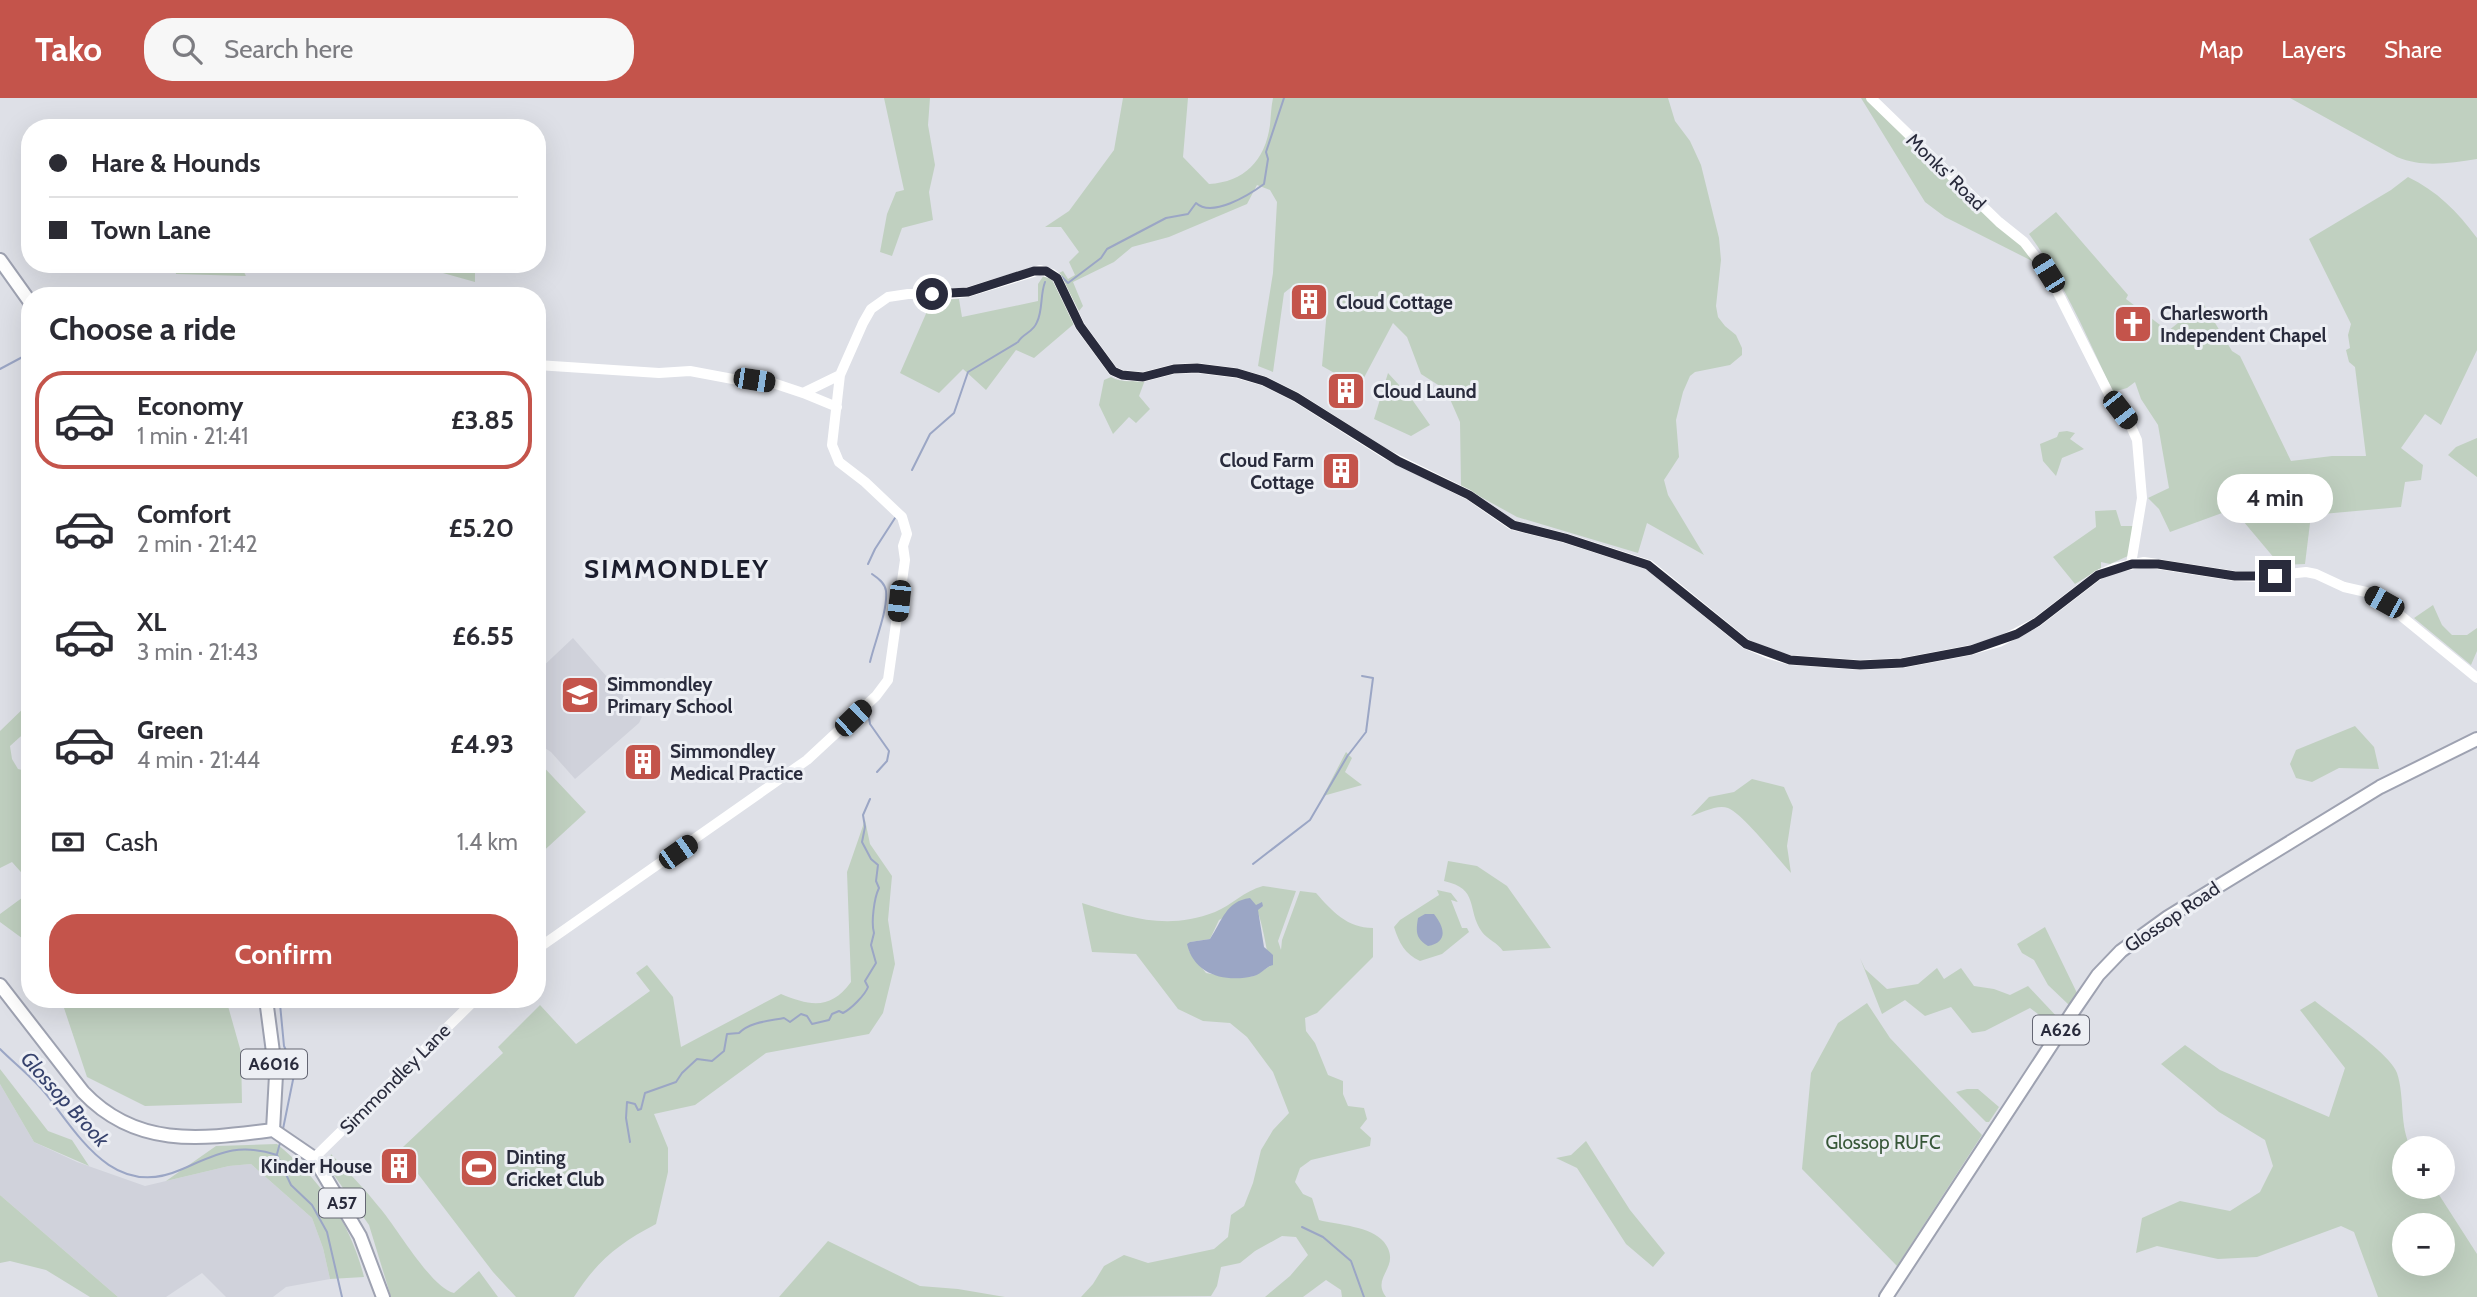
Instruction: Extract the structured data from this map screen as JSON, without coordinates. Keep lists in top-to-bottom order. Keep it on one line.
{"streets":{"main road":["Glossop Road","A626","A6016","A57"],"street":["Monks' Road","Simmondley Lane"]},"crossings":[["A6016","A57"],["Simmondley Lane","A57"]],"districts":["SIMMONDLEY"],"water":["Glossop Brook"],"parks":["Glossop RUFC"],"places":{"building":["Cloud Cottage","Cloud Laund","Cloud Farm Cottage","Simmondley Medical Practice","Kinder House"],"church":["Charlesworth Independent Chapel"],"school or university":["Simmondley Primary School"],"sports":["Dinting Cricket Club"]},"page":{"header":"Tako","search":"Search here","nav":["Map","Layers","Share"],"banner":["Hare & Hounds","Town Lane"],"heading":"Choose a ride","list":[{"name":"Economy","note":"1 min · 21:41","value":"£3.85"},{"name":"Comfort","note":"2 min · 21:42","value":"£5.20"},{"name":"XL","note":"3 min · 21:43","value":"£6.55"},{"name":"Green","note":"4 min · 21:44","value":"£4.93"}],"bubble":"4 min","pay":["Cash","1.4 km"],"buttons":"Confirm","map_buttons":["+","−"]}}
